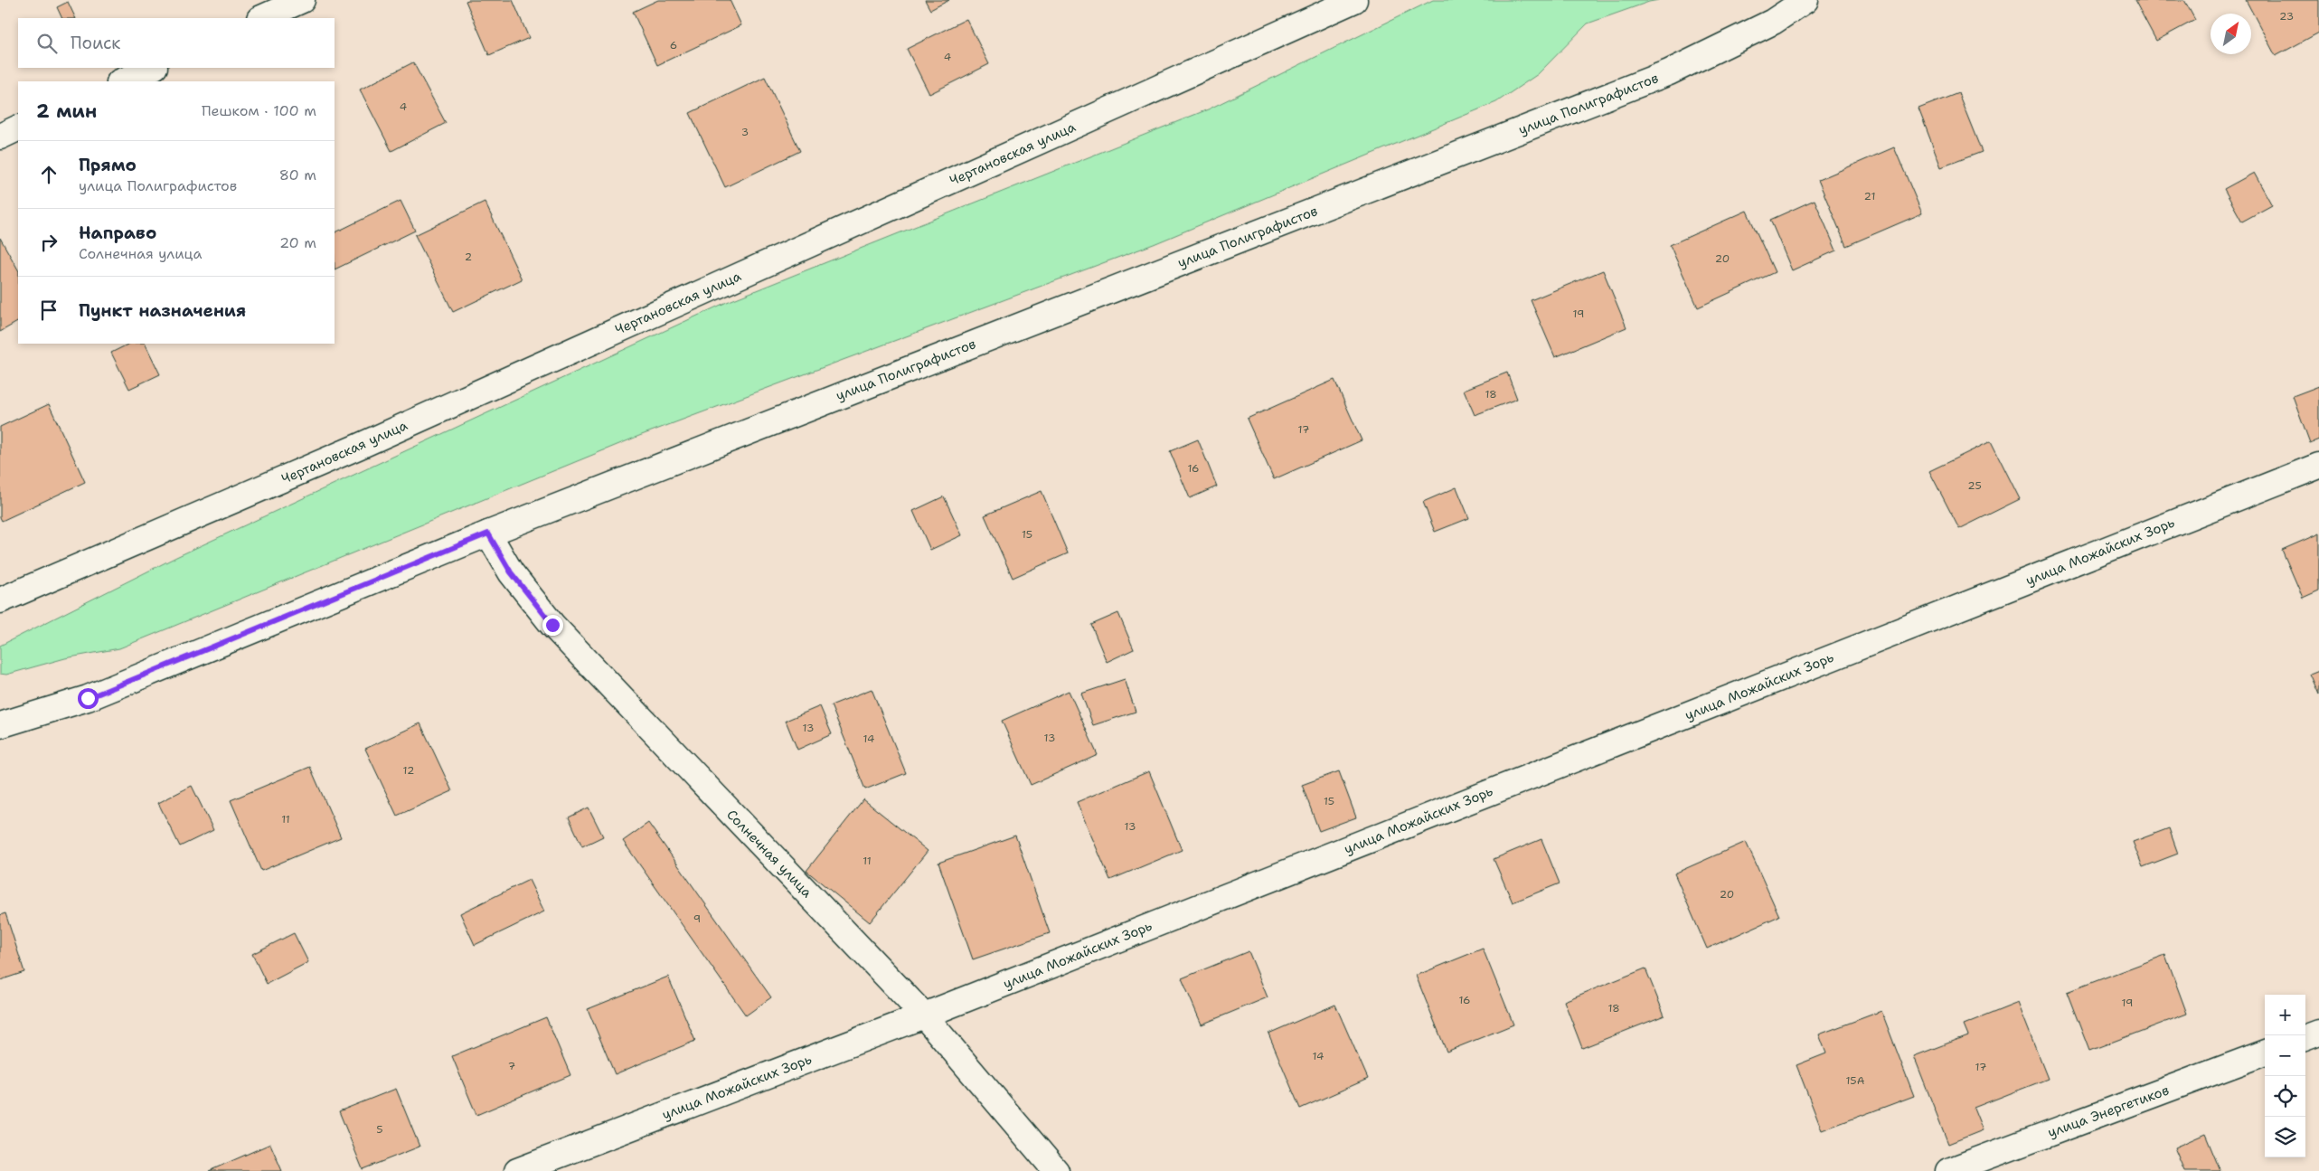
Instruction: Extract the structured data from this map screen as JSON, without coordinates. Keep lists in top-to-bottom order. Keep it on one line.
{"streets":{"street":["улица Полиграфистов","Чертановская улица","улица Можайских Зорь","Солнечная улица","улица Энергетиков"]},"crossings":[["улица Полиграфистов","Солнечная улица"],["улица Можайских Зорь","Солнечная улица"]],"house_numbers":["23","6","4","4","3","21","2","20","19","18","17","16","25","15","13","13","14","12","15","11","13","11","20","9","16","19","18","14","7","17","15А","5"],"north":"top right","page":{"search":"Поиск","heading":["2 мин","Пешком · 100 m"],"list":[["Прямо","улица Полиграфистов","80 m"],["Направо","Солнечная улица","20 m"],"Пункт назначения"],"map_buttons":["+","−"]}}
